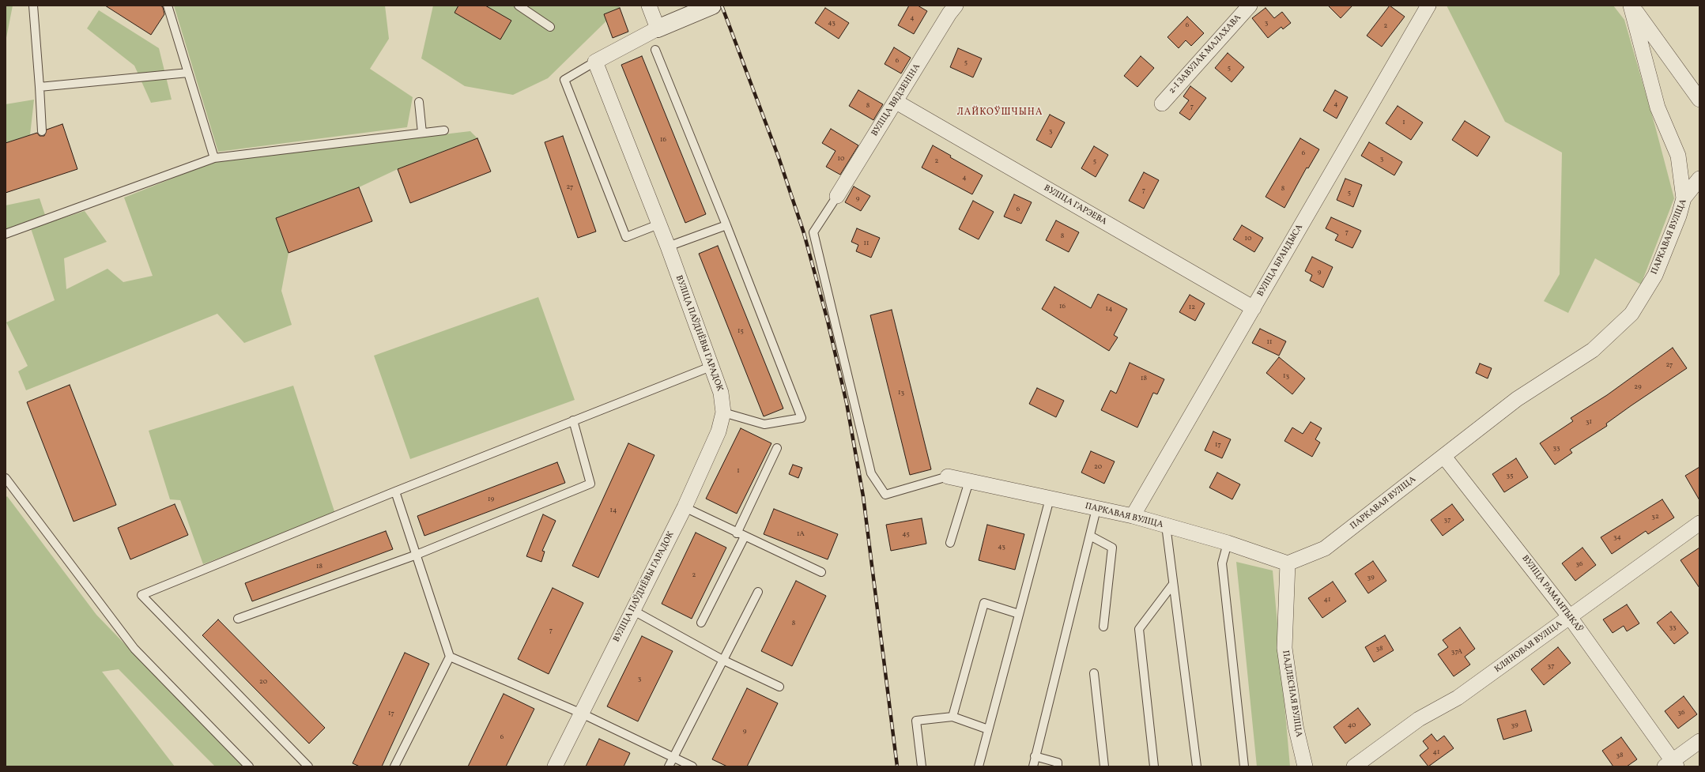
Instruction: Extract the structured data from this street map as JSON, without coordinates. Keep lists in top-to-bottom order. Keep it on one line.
{"streets":{"street":["2-І ЗАВУЛАК МАЛАХАВА","ВУЛІЦА ВЯДЗЕНІНА","ВУЛІЦА ГАРЭЕВА","ПАРКАВАЯ ВУЛІЦА","ВУЛІЦА БРАНДЫСА","ВУЛІЦА ПАЎДНЁВЫ ГАРАДОК","ВУЛІЦА РАМАНТЫКАЎ","КЛЯНОВАЯ ВУЛІЦА","ПАДЛЕСНАЯ ВУЛІЦА"]},"crossings":[["ВУЛІЦА ВЯДЗЕНІНА","ВУЛІЦА ГАРЭЕВА"],["ВУЛІЦА ГАРЭЕВА","ВУЛІЦА БРАНДЫСА"],["ПАРКАВАЯ ВУЛІЦА","ВУЛІЦА БРАНДЫСА"],["ПАРКАВАЯ ВУЛІЦА","ВУЛІЦА РАМАНТЫКАЎ"],["ПАРКАВАЯ ВУЛІЦА","ПАДЛЕСНАЯ ВУЛІЦА"],["ВУЛІЦА РАМАНТЫКАЎ","КЛЯНОВАЯ ВУЛІЦА"]],"districts":["ЛАЙКОЎШЧЫНА"],"house_numbers":["4","43","3","6","2","6","5","5","4","8","7","1","3","16","6","10","3","2","5","4","27","8","7","5","9","6","7","8","10","11","9","16","12","14","15","11","27","13","18","29","13","31","17","33","20","1","35","19","14","32","37","1А","45","34","43","36","18","2","39","41","8","33","7","38","37А","37","3","20","36","17","40","39","9","6","41","38"]}
